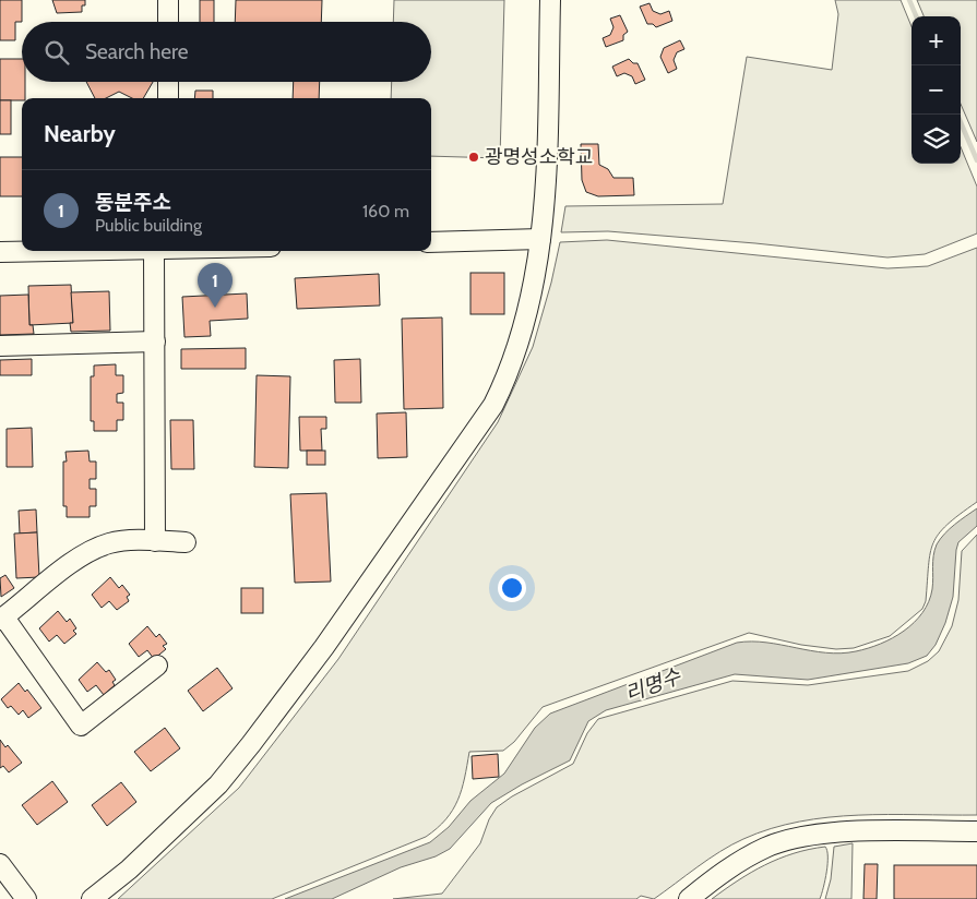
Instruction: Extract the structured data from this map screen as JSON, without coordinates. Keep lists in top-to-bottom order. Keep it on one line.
{"water":["리명수"],"places":["광명성소학교"],"page":{"map_buttons":["+","−"],"search":"Search here","heading":"Nearby","list":[{"mark":"1","name":"동분주소","note":"Public building","value":"160 m"}],"pins":"1"}}
